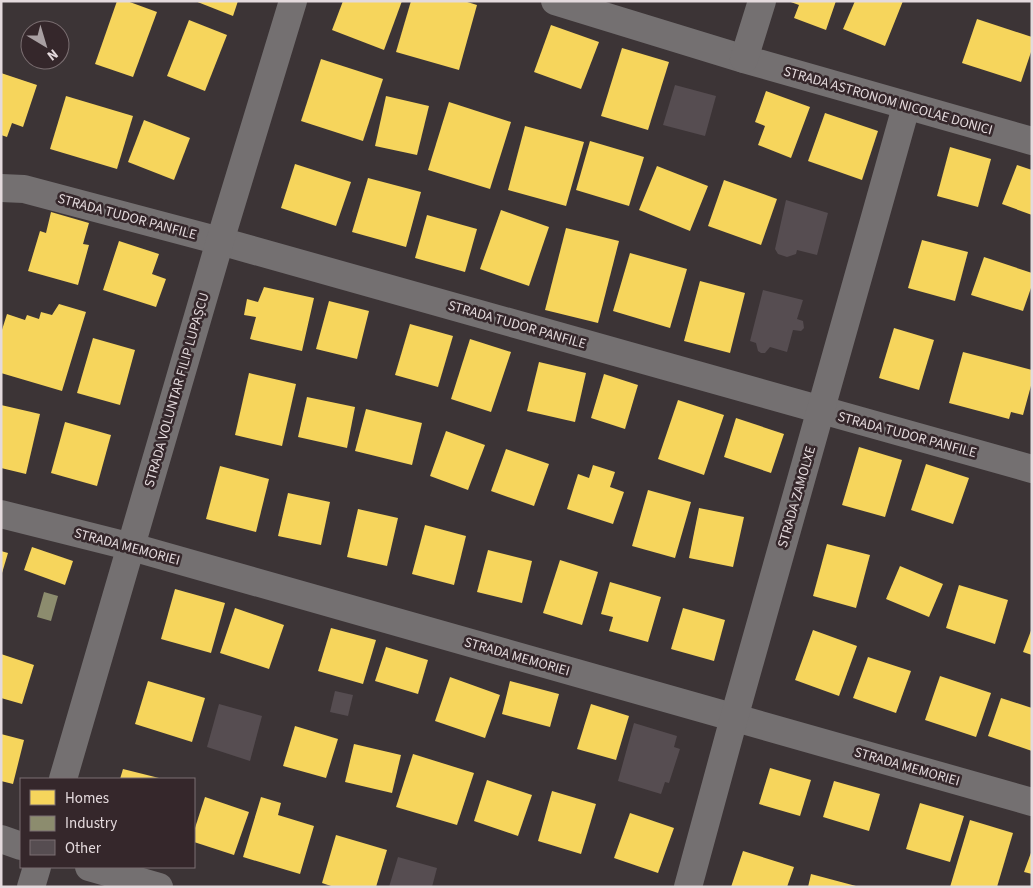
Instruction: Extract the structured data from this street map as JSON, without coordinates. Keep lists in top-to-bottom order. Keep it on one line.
{"streets":{"street":["STRADA ASTRONOM NICOLAE DONICI","STRADA TUDOR PANFILE","STRADA VOLUNTAR FILIP LUPAȘCU","STRADA ZAMOLXE","STRADA MEMORIEI"]},"crossings":[["STRADA ASTRONOM NICOLAE DONICI","STRADA ZAMOLXE"],["STRADA TUDOR PANFILE","STRADA VOLUNTAR FILIP LUPAȘCU"],["STRADA TUDOR PANFILE","STRADA ZAMOLXE"],["STRADA VOLUNTAR FILIP LUPAȘCU","STRADA MEMORIEI"],["STRADA ZAMOLXE","STRADA MEMORIEI"]],"legend":["Homes","Industry","Other"],"north":"bottom right"}
